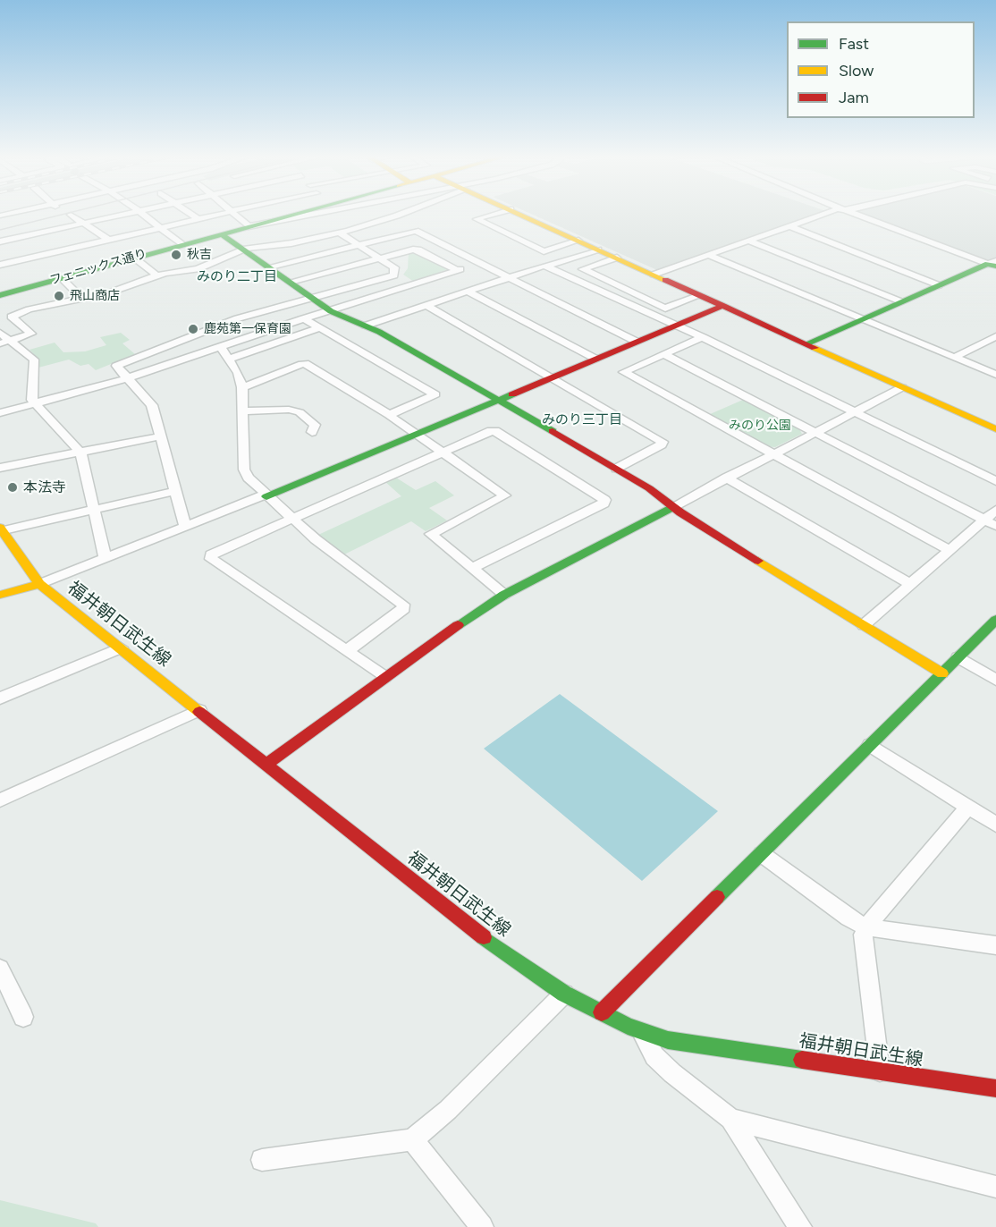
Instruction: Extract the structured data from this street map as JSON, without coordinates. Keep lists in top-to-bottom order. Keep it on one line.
{"streets":{"street":["フェニックス通り","福井朝日武生線"]},"districts":["みのり二丁目","みのり三丁目"],"parks":["みのり公園"],"places":["秋吉","飛山商店","鹿苑第一保育園","本法寺"],"legend":["Fast","Slow","Jam"]}
